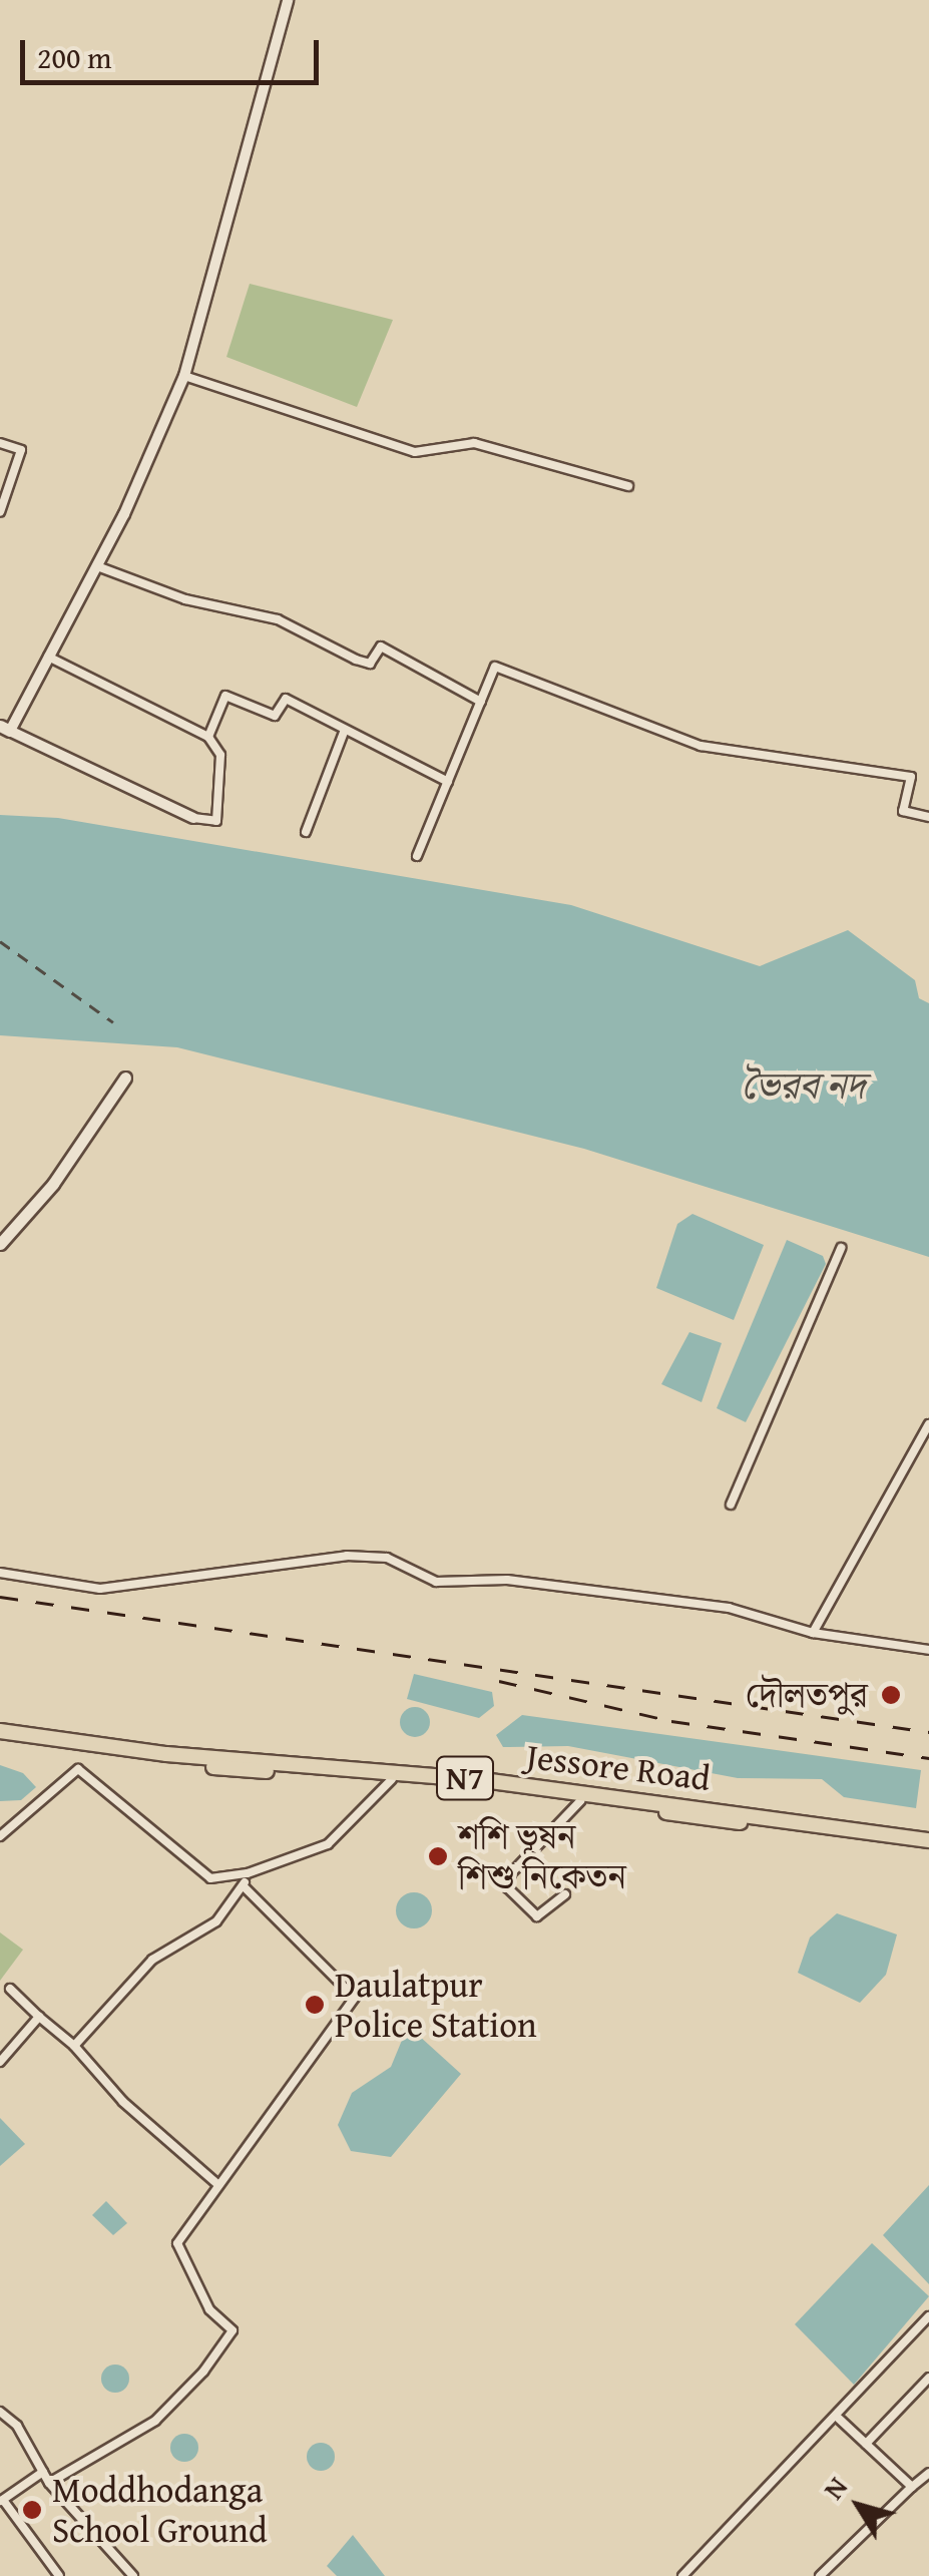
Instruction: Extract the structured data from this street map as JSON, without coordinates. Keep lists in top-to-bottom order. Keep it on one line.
{"streets":{"highway":["Jessore Road","N7"]},"water":["ভৈরব নদ"],"places":["দৌলতপুর","শশি ভূষন শিশু নিকেতন","Daulatpur Police Station","Moddhodanga School Ground"],"scale_bar":"200 m","north":"top left"}
